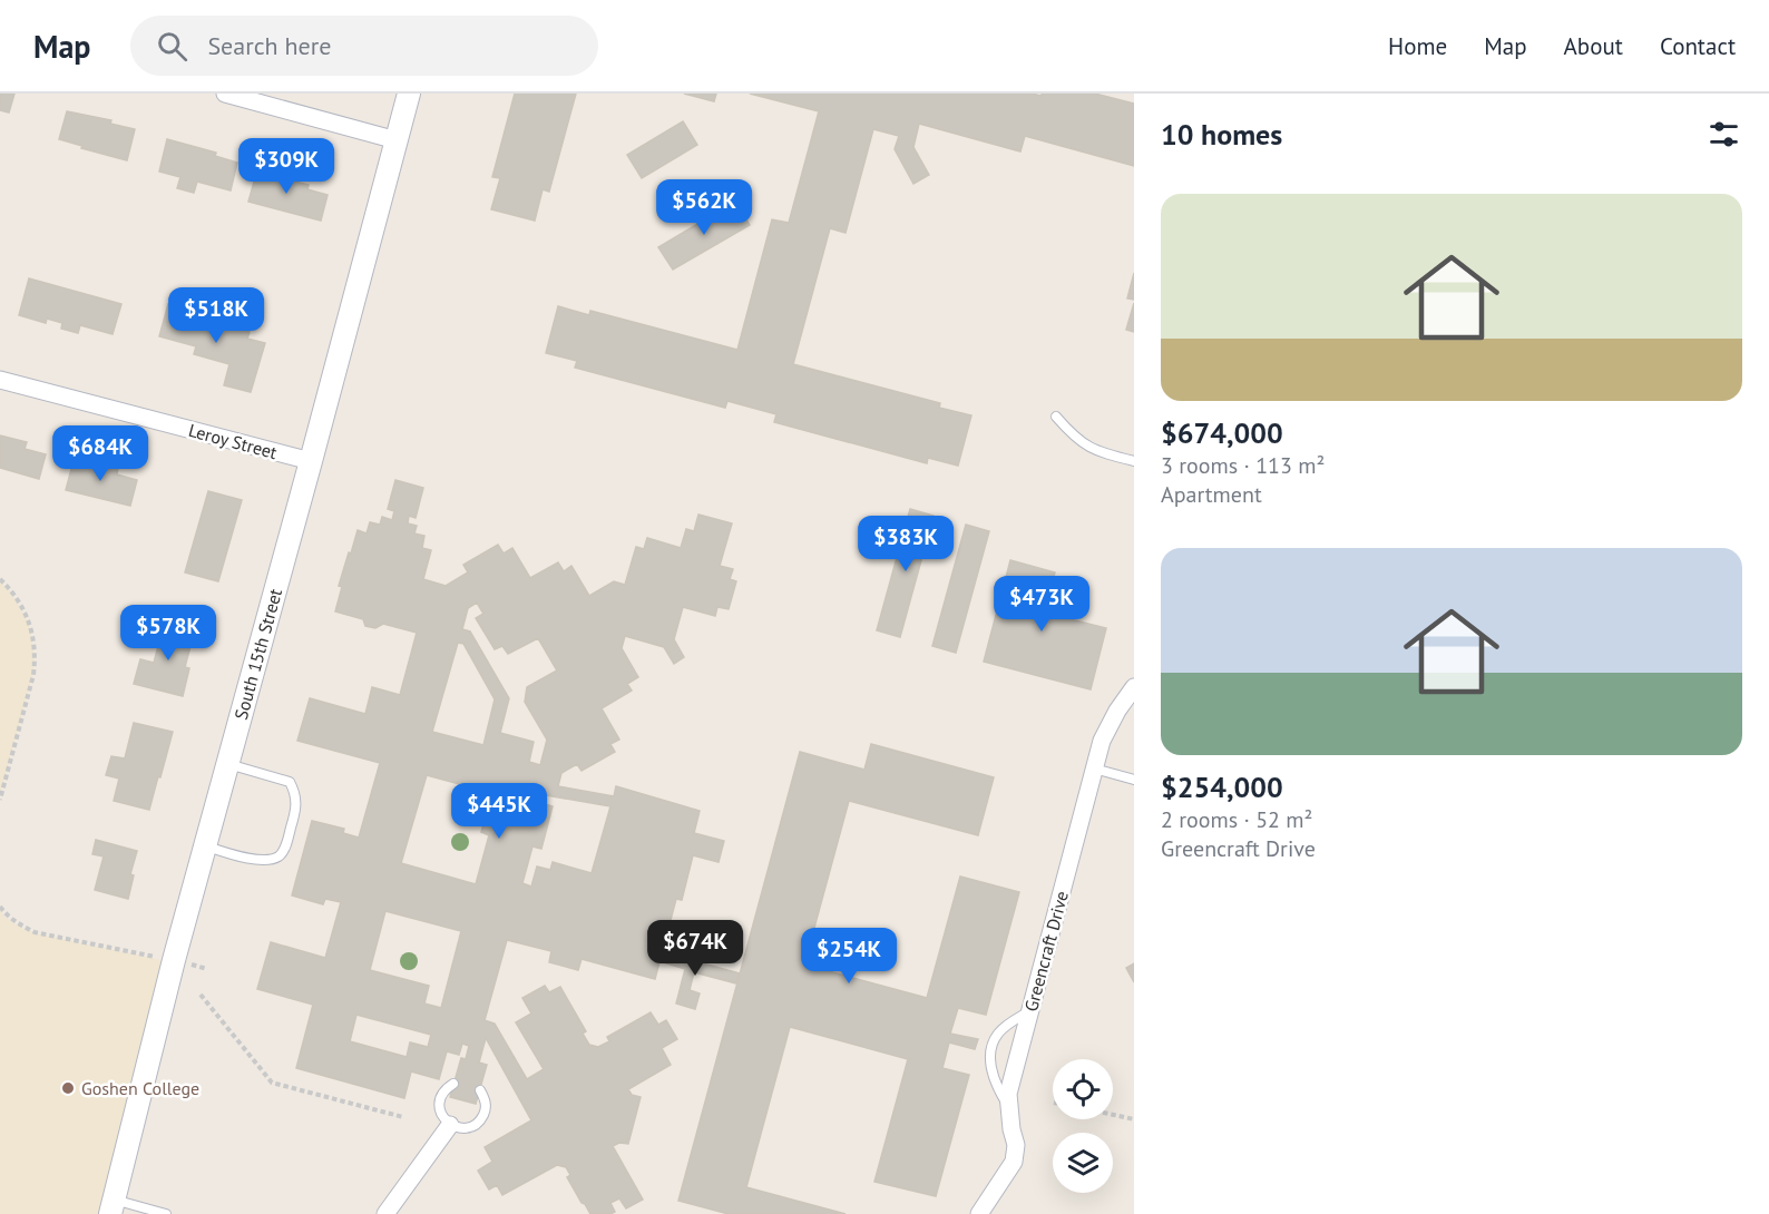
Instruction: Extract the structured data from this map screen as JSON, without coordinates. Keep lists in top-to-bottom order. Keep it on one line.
{"streets":{"street":["Leroy Street","South 15th Street","Greencraft Drive"]},"crossings":[["Leroy Street","South 15th Street"]],"places":["Goshen College"],"page":{"header":"Map","search":"Search here","nav":["Home","Map","About","Contact"],"heading":"10 homes","price":["$309K","$562K","$518K","$684K","$383K","$473K","$578K","$445K","$674K","$254K"],"list":[{"name":"$674,000","note":"3 rooms · 113 m² · Apartment"},{"name":"$254,000","note":"2 rooms · 52 m² · Greencraft Drive"}]}}
